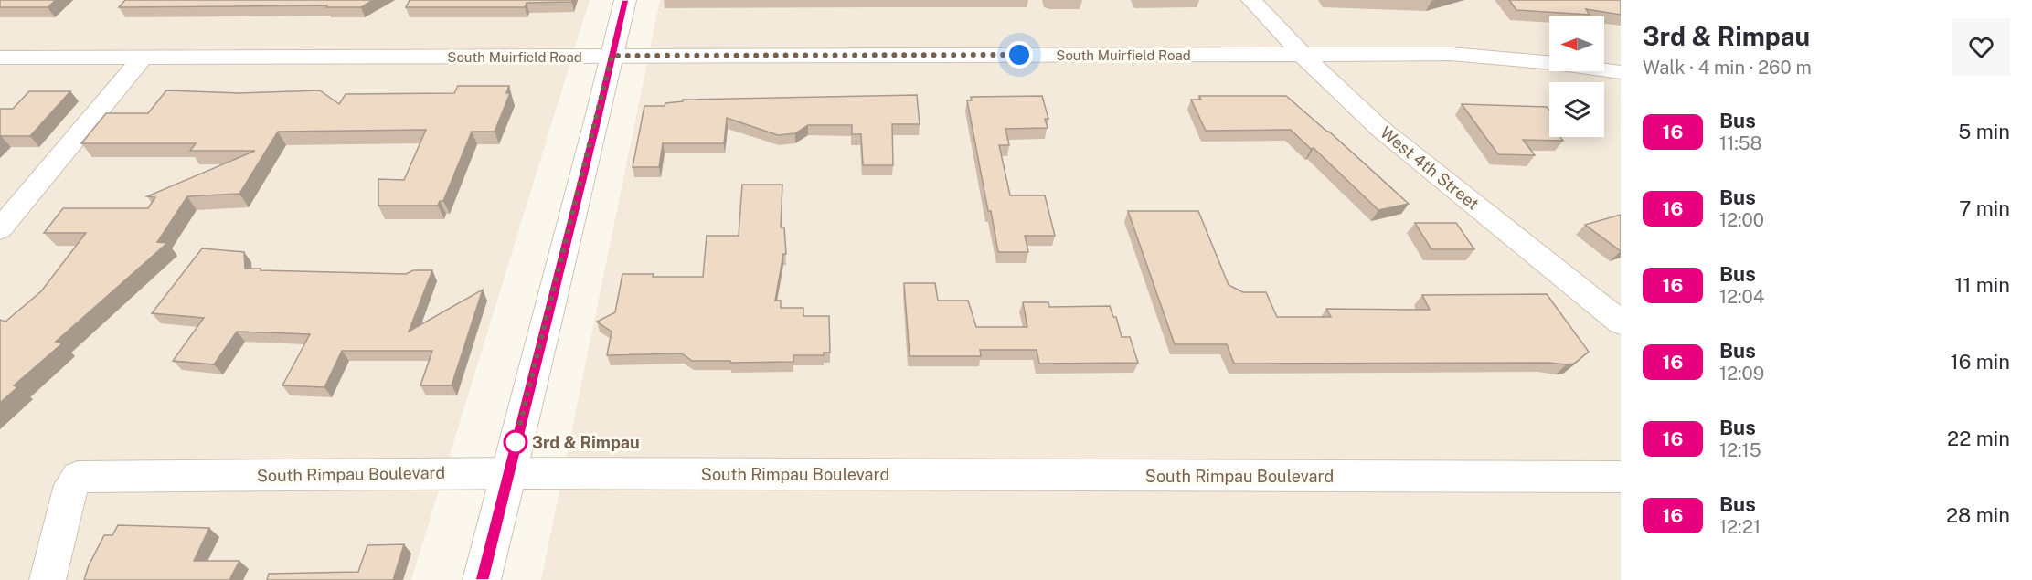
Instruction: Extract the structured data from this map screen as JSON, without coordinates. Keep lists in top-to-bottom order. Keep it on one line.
{"streets":{"street":["South Muirfield Road","West 4th Street","South Rimpau Boulevard"]},"crossings":[["South Muirfield Road","West 4th Street"]],"places":["3rd & Rimpau"],"lines":["bus line 16"],"north":"left","page":{"heading":["3rd & Rimpau","Walk · 4 min · 260 m"],"list":[{"mark":"16","name":"Bus","note":"11:58","value":"5 min"},{"mark":"16","name":"Bus","note":"12:00","value":"7 min"},{"mark":"16","name":"Bus","note":"12:04","value":"11 min"},{"mark":"16","name":"Bus","note":"12:09","value":"16 min"},{"mark":"16","name":"Bus","note":"12:15","value":"22 min"},{"mark":"16","name":"Bus","note":"12:21","value":"28 min"}]}}
